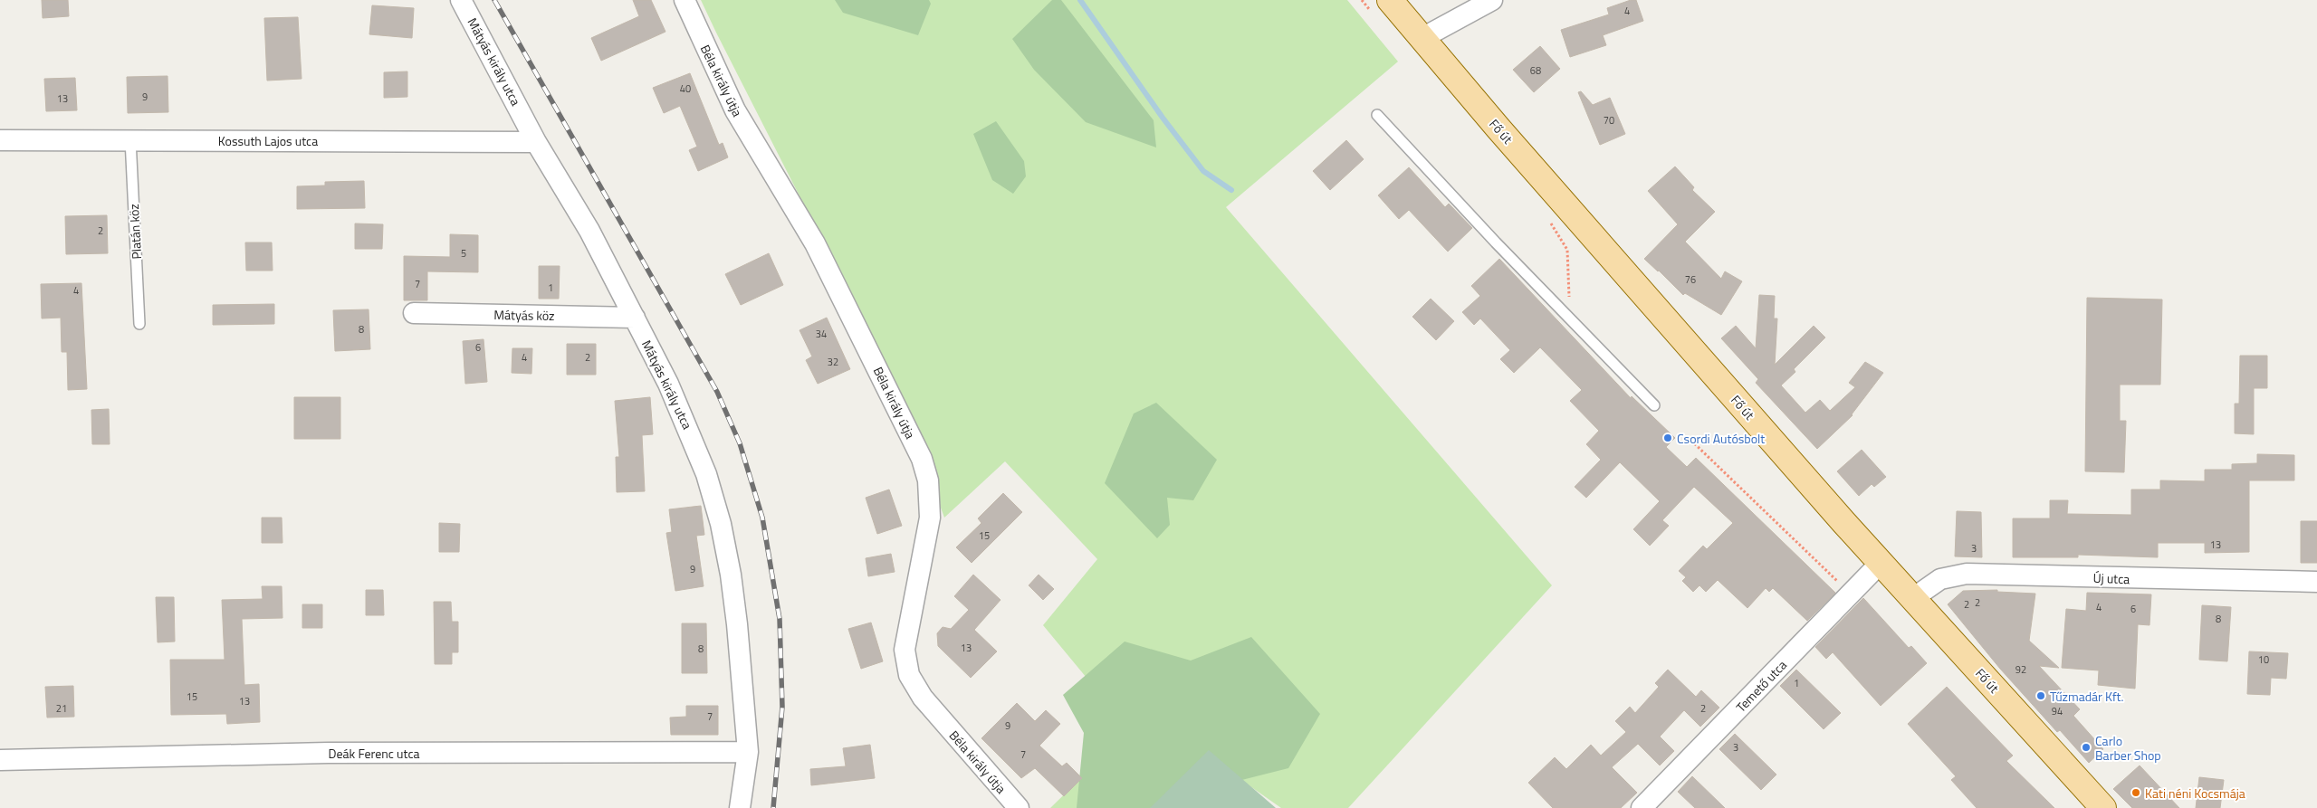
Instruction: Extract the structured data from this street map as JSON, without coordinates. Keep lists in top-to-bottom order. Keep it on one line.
{"streets":{"main road":["Fő út"],"street":["Mátyás király utca","Béla király útja","Kossuth Lajos utca","Mátyás köz","Új utca","Temető utca","Deák Ferenc utca"],"lane":["Platán köz"]},"crossings":[["Mátyás király utca","Kossuth Lajos utca"],["Mátyás király utca","Mátyás köz"],["Mátyás király utca","Deák Ferenc utca"],["Fő út","Új utca"],["Fő út","Temető utca"],["Kossuth Lajos utca","Platán köz"]],"places":["Csordi Autósbolt","Tűzmadár Kft.","Carlo Barber Shop","Kati néni Kocsmája"],"house_numbers":["4","68","40","9","13","70","2","5","76","7","1","4","8","34","6","4","2","32","15","13","3","9","2","2","4","6","8","13","8","10","92","1","15","13","21","2","94","7","9","3","7"]}
